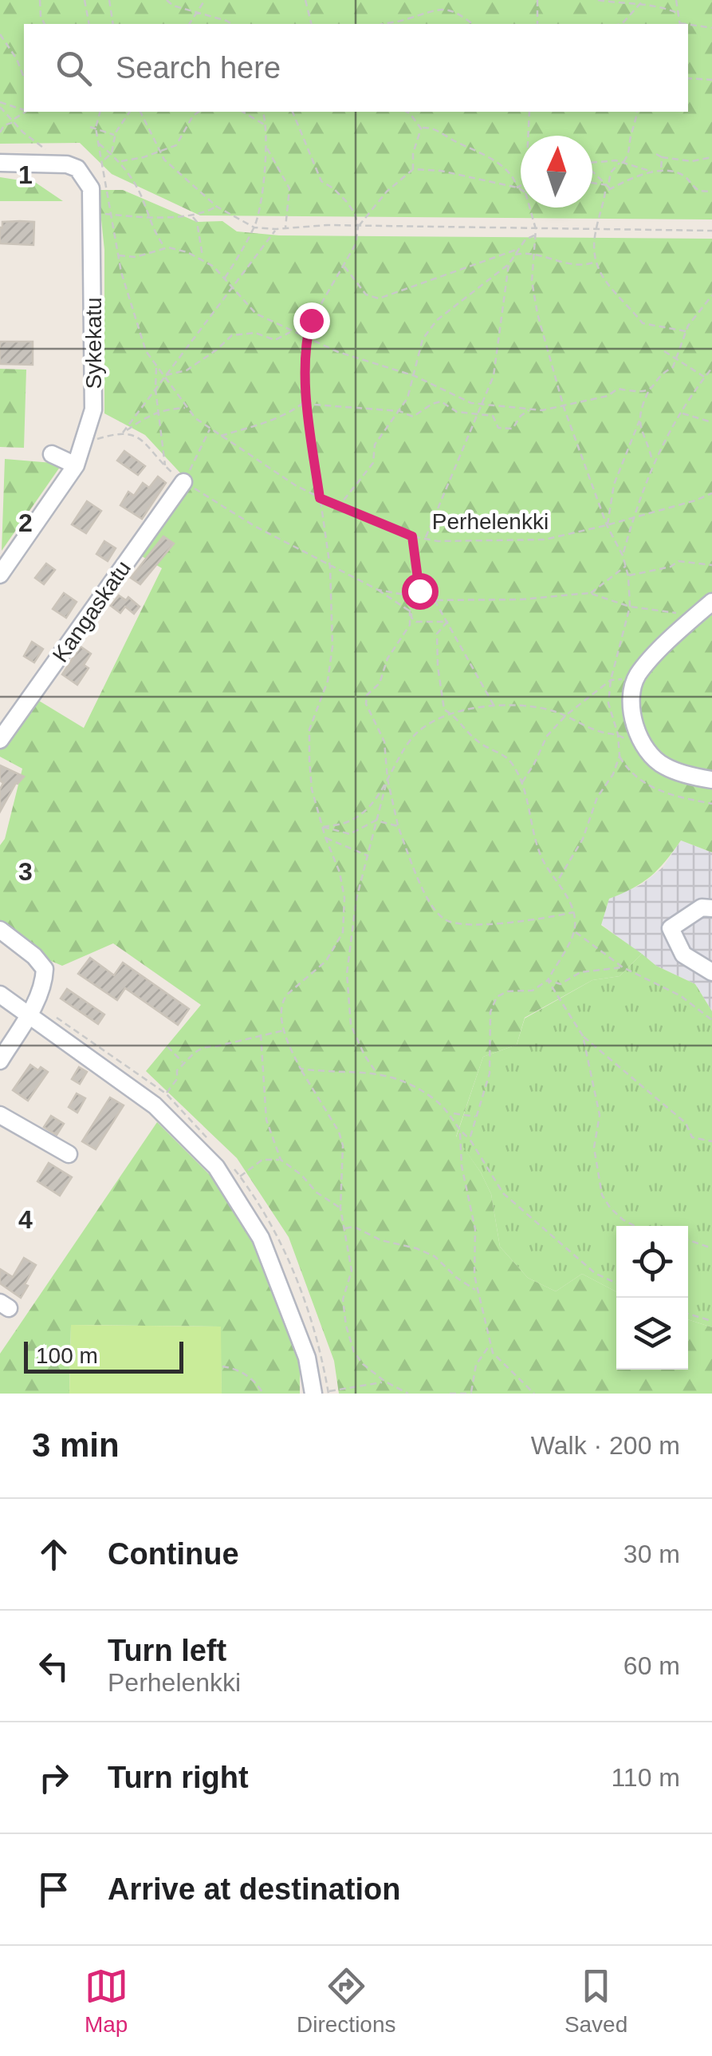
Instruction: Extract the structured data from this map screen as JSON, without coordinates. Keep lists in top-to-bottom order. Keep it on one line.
{"streets":{"street":["Sykekatu","Kangaskatu"],"path":["Perhelenkki"]},"scale_bar":"100 m","north":"top","page":{"search":"Search here","scale":"100 m","heading":["3 min","Walk · 200 m"],"list":[["Continue","30 m"],["Turn left","Perhelenkki","60 m"],["Turn right","110 m"],"Arrive at destination"],"nav":["Map","Directions","Saved"]},"grid":{"rows":["1","2","3","4"]}}
